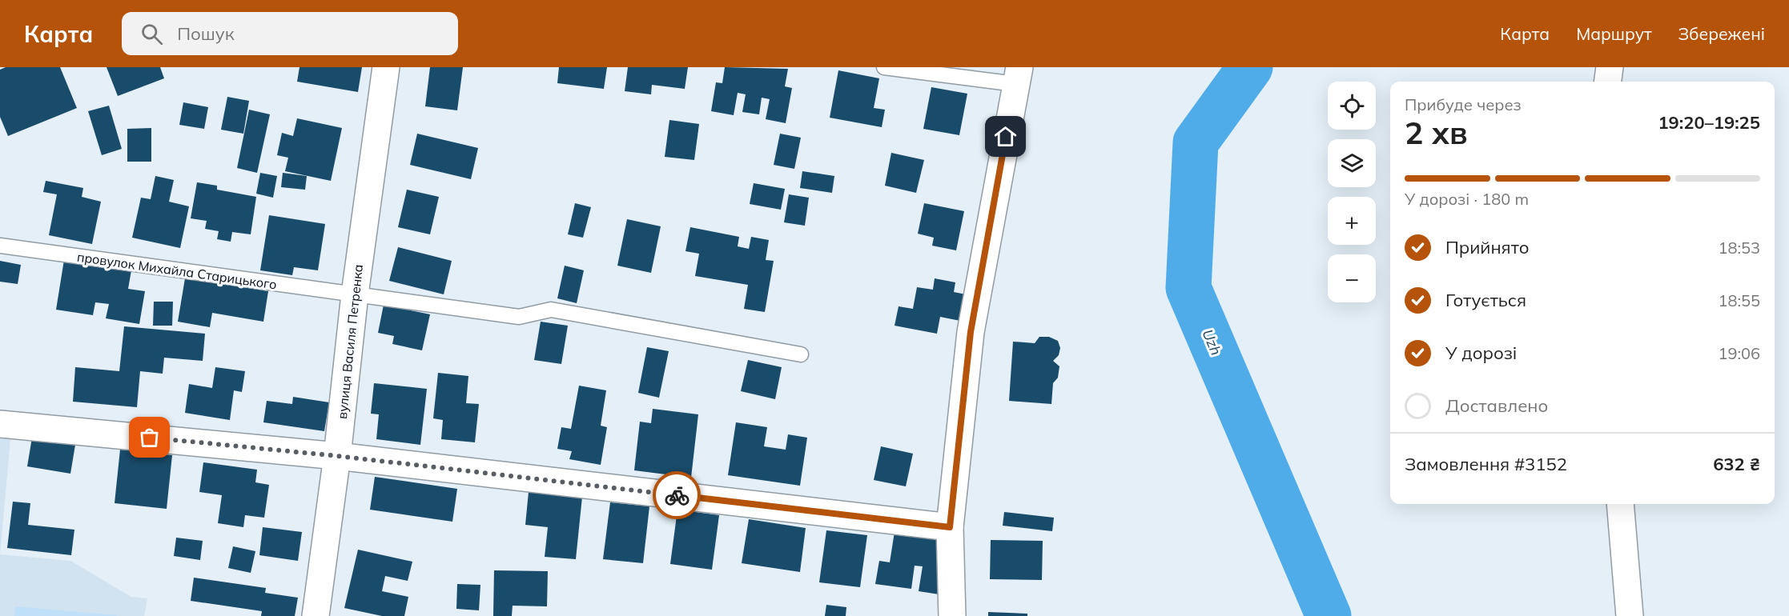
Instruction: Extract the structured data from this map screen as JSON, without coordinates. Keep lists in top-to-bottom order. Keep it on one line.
{"streets":{"street":["вулиця Василя Петренка"],"lane":["провулок Михайла Старицького"]},"crossings":[["провулок Михайла Старицького","вулиця Василя Петренка"]],"water":["Uzh"],"page":{"header":"Карта","search":"Пошук","nav":["Карта","Маршрут","Збережені"],"map_buttons":["+","−"],"heading":["2 хв","Прибуде через","19:20–19:25"],"panel":["Замовлення #3152","632 ₴"],"bar":"У дорозі · 180 m","list":[["Прийнято","18:53"],["Готується","18:55"],["У дорозі","19:06"],"Доставлено"]}}
